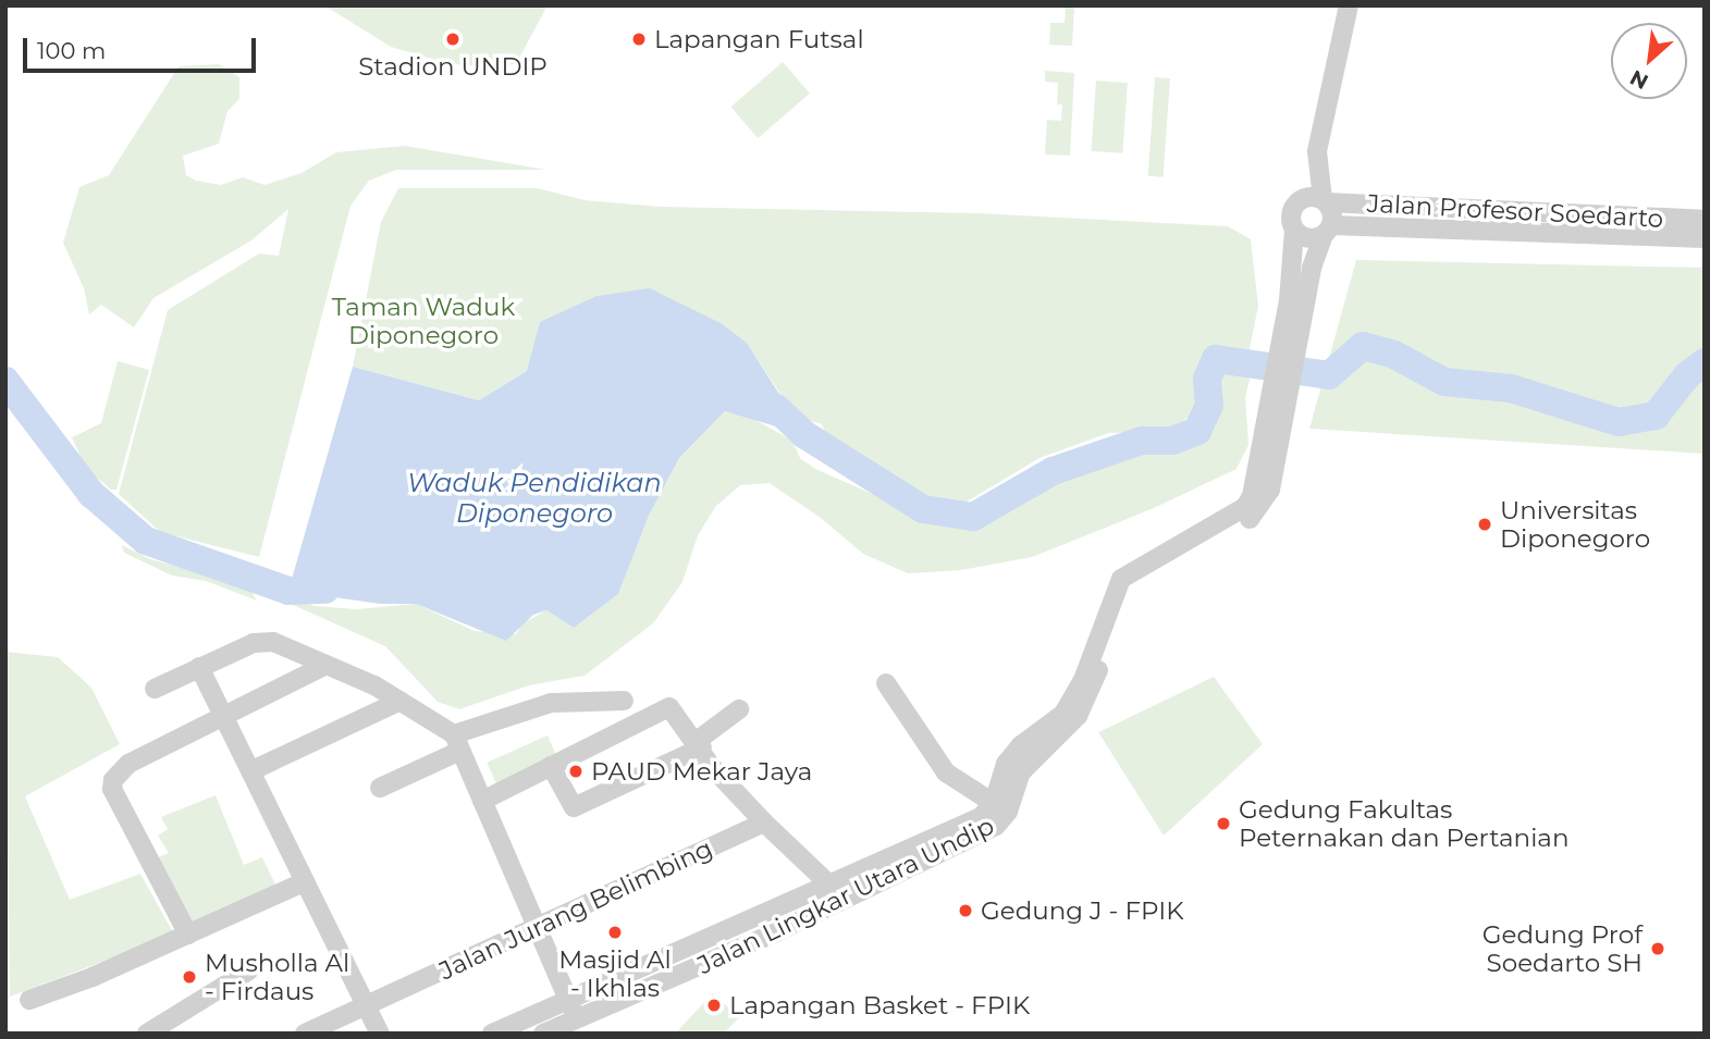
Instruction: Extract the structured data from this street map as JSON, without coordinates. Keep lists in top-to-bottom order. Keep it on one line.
{"streets":{"street":["Jalan Profesor Soedarto","Jalan Lingkar Utara Undip","Jalan Jurang Belimbing"]},"crossings":[["Jalan Profesor Soedarto","Jalan Lingkar Utara Undip"]],"water":["Waduk Pendidikan Diponegoro"],"parks":["Taman Waduk Diponegoro"],"places":["Stadion UNDIP","Lapangan Futsal","Universitas Diponegoro","PAUD Mekar Jaya","Gedung Fakultas Peternakan dan Pertanian","Gedung J - FPIK","Masjid Al - Ikhlas","Gedung Prof Soedarto SH","Musholla Al - Firdaus","Lapangan Basket - FPIK"],"scale_bar":"100 m","north":"bottom left"}
